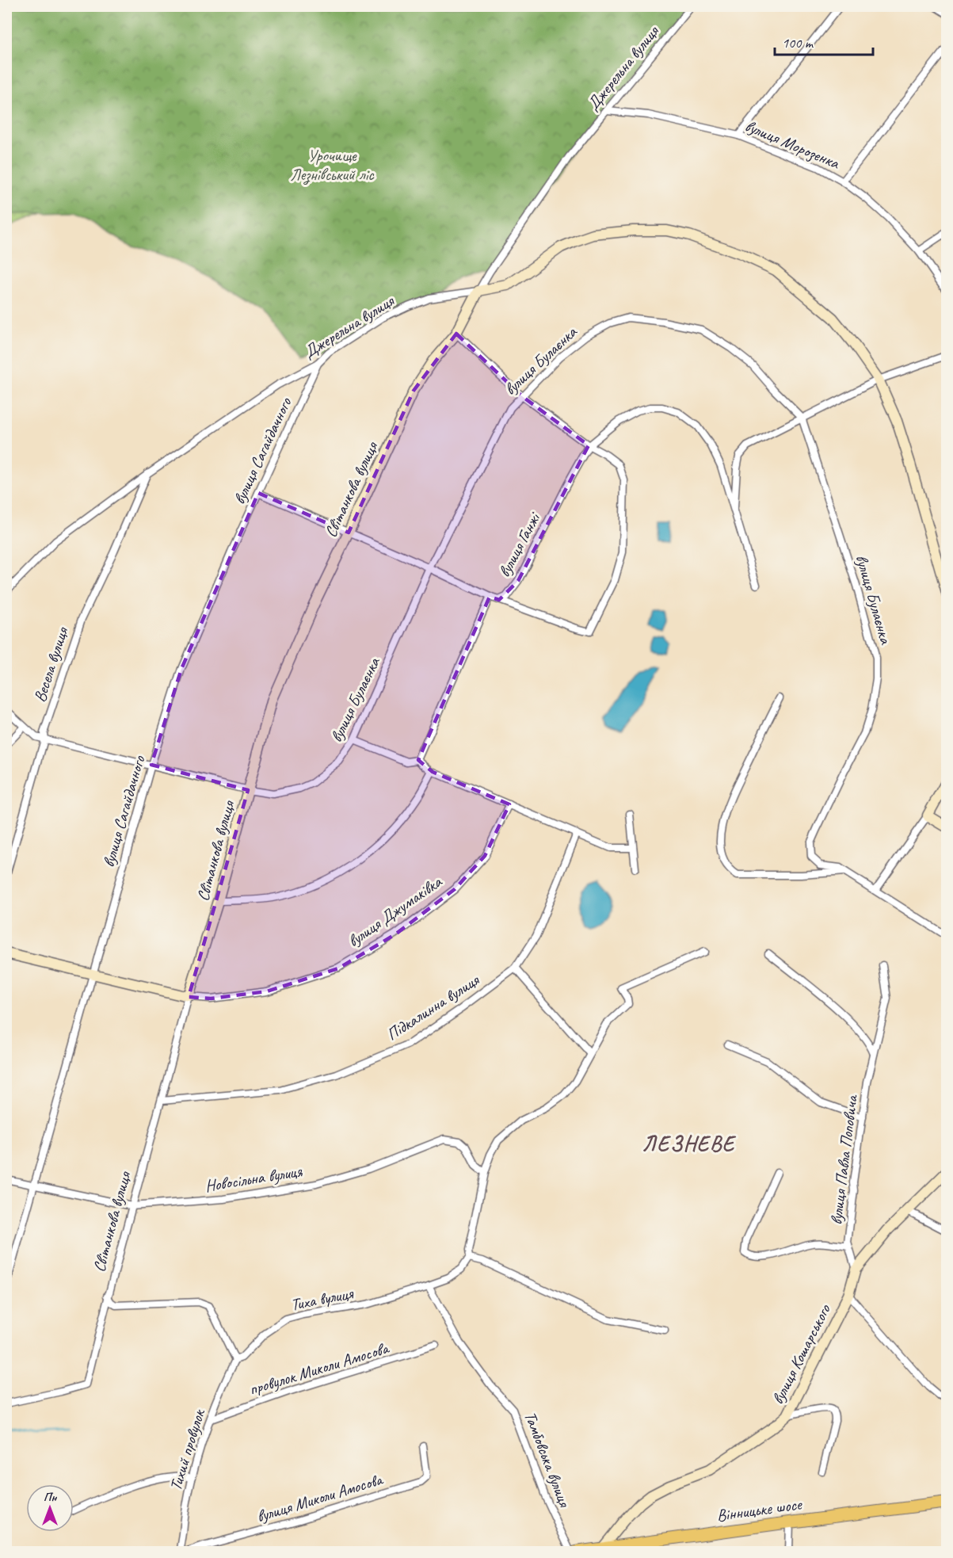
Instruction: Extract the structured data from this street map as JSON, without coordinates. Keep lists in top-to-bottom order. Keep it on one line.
{"streets":{"main road":["Вінницьке шосе"],"street":["Джерельна вулиця","вулиця Морозенка","вулиця Булаєнка","вулиця Сагайдачного","Світанкова вулиця","вулиця Ганжі","Весела вулиця","вулиця Джумаківка","Підкалинна вулиця","вулиця Павла Поповича","Новосільна вулиця","Тиха вулиця","вулиця Кошарського","провулок Миколи Амосова","Тихий провулок","Тамбовська вулиця","вулиця Миколи Амосова"]},"crossings":[["Джерельна вулиця","вулиця Морозенка"],["Джерельна вулиця","вулиця Сагайдачного"],["Джерельна вулиця","Світанкова вулиця"],["Джерельна вулиця","Весела вулиця"],["вулиця Булаєнка","вулиця Сагайдачного"],["вулиця Булаєнка","Світанкова вулиця"],["вулиця Булаєнка","вулиця Ганжі"],["вулиця Булаєнка","Весела вулиця"],["вулиця Сагайдачного","вулиця Ганжі"],["вулиця Сагайдачного","вулиця Джумаківка"],["вулиця Сагайдачного","Новосільна вулиця"],["Світанкова вулиця","вулиця Ганжі"],["Світанкова вулиця","вулиця Джумаківка"],["Світанкова вулиця","Підкалинна вулиця"],["Світанкова вулиця","Новосільна вулиця"],["вулиця Павла Поповича","вулиця Кошарського"],["Тиха вулиця","Тихий провулок"],["Тиха вулиця","Тамбовська вулиця"],["вулиця Кошарського","Вінницьке шосе"],["провулок Миколи Амосова","Тихий провулок"]],"districts":["ЛЕЗНЕВЕ"],"parks":["Урочище Лезнівський ліс"],"scale_bar":"100 m","north":"top"}
